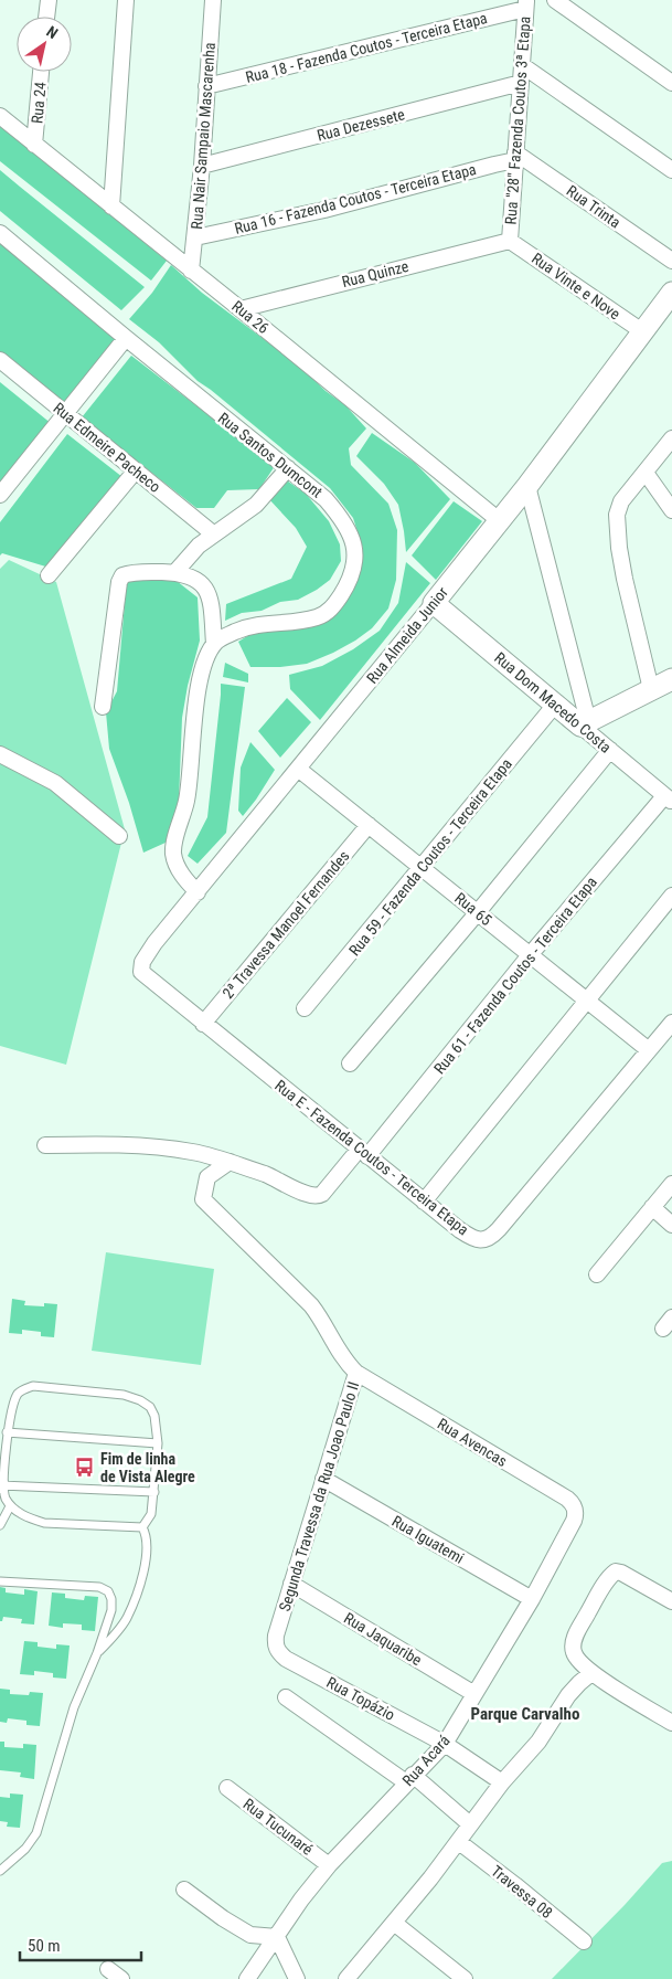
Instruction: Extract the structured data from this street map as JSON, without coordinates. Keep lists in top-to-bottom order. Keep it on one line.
{"streets":{"main road":["Rua Almeida Junior","Rua Dom Macedo Costa"],"street":["Rua 18 - Fazenda Coutos - Terceira Etapa","Rua 24","Rua \"28\" Fazenda Coutos 3ª Etapa","Rua Dezessete","Rua Nair Sampaio Mascarenha","Rua 16 - Fazenda Coutos - Terceira Etapa","Rua Trinta","Rua Quinze","Rua Vinte e Nove","Rua 26","Rua Edmeire Pacheco","Rua Santos Dumcont","Rua 59 - Fazenda Coutos - Terceira Etapa","Rua 65","2ª Travessa Manoel Fernandes","Rua 61 - Fazenda Coutos - Terceira Etapa","Rua E - Fazenda Coutos - Terceira Etapa","Rua Avencas","Segunda Travessa da Rua Joao Paulo II","Rua Iguatemi","Rua Jaquaribe","Rua Topázio","Rua Acará","Rua Tucunaré","Travessa 08"]},"crossings":[["Rua 18 - Fazenda Coutos - Terceira Etapa","Rua \"28\" Fazenda Coutos 3ª Etapa"],["Rua 18 - Fazenda Coutos - Terceira Etapa","Rua Nair Sampaio Mascarenha"],["Rua 24","Rua 26"],["Rua \"28\" Fazenda Coutos 3ª Etapa","Rua Dezessete"],["Rua \"28\" Fazenda Coutos 3ª Etapa","Rua 16 - Fazenda Coutos - Terceira Etapa"],["Rua \"28\" Fazenda Coutos 3ª Etapa","Rua Trinta"],["Rua \"28\" Fazenda Coutos 3ª Etapa","Rua Quinze"],["Rua \"28\" Fazenda Coutos 3ª Etapa","Rua Vinte e Nove"],["Rua Dezessete","Rua Nair Sampaio Mascarenha"],["Rua Nair Sampaio Mascarenha","Rua 16 - Fazenda Coutos - Terceira Etapa"],["Rua Nair Sampaio Mascarenha","Rua 26"],["Rua 16 - Fazenda Coutos - Terceira Etapa","Rua Trinta"],["Rua Quinze","Rua Vinte e Nove"],["Rua Quinze","Rua 26"],["Rua Vinte e Nove","Rua Almeida Junior"],["Rua 26","Rua Almeida Junior"],["Rua Almeida Junior","Rua Dom Macedo Costa"],["Rua Almeida Junior","Rua 65"],["Rua Almeida Junior","Rua E - Fazenda Coutos - Terceira Etapa"],["Rua Dom Macedo Costa","Rua 59 - Fazenda Coutos - Terceira Etapa"],["Rua Dom Macedo Costa","Rua 61 - Fazenda Coutos - Terceira Etapa"],["Rua 59 - Fazenda Coutos - Terceira Etapa","Rua 65"],["Rua 65","2ª Travessa Manoel Fernandes"],["Rua 65","Rua 61 - Fazenda Coutos - Terceira Etapa"],["Rua 65","Rua E - Fazenda Coutos - Terceira Etapa"],["2ª Travessa Manoel Fernandes","Rua E - Fazenda Coutos - Terceira Etapa"],["Rua 61 - Fazenda Coutos - Terceira Etapa","Rua E - Fazenda Coutos - Terceira Etapa"],["Rua 61 - Fazenda Coutos - Terceira Etapa","Segunda Travessa da Rua Joao Paulo II"],["Rua Avencas","Segunda Travessa da Rua Joao Paulo II"],["Rua Avencas","Rua Acará"],["Segunda Travessa da Rua Joao Paulo II","Rua Iguatemi"],["Segunda Travessa da Rua Joao Paulo II","Rua Jaquaribe"],["Segunda Travessa da Rua Joao Paulo II","Rua Topázio"],["Rua Iguatemi","Rua Acará"],["Rua Jaquaribe","Rua Acará"],["Rua Topázio","Rua Acará"],["Rua Acará","Rua Tucunaré"]],"districts":["Parque Carvalho"],"places":{"bus stop":["Fim de linha de Vista Alegre"]},"scale_bar":"50 m","north":"top right"}
